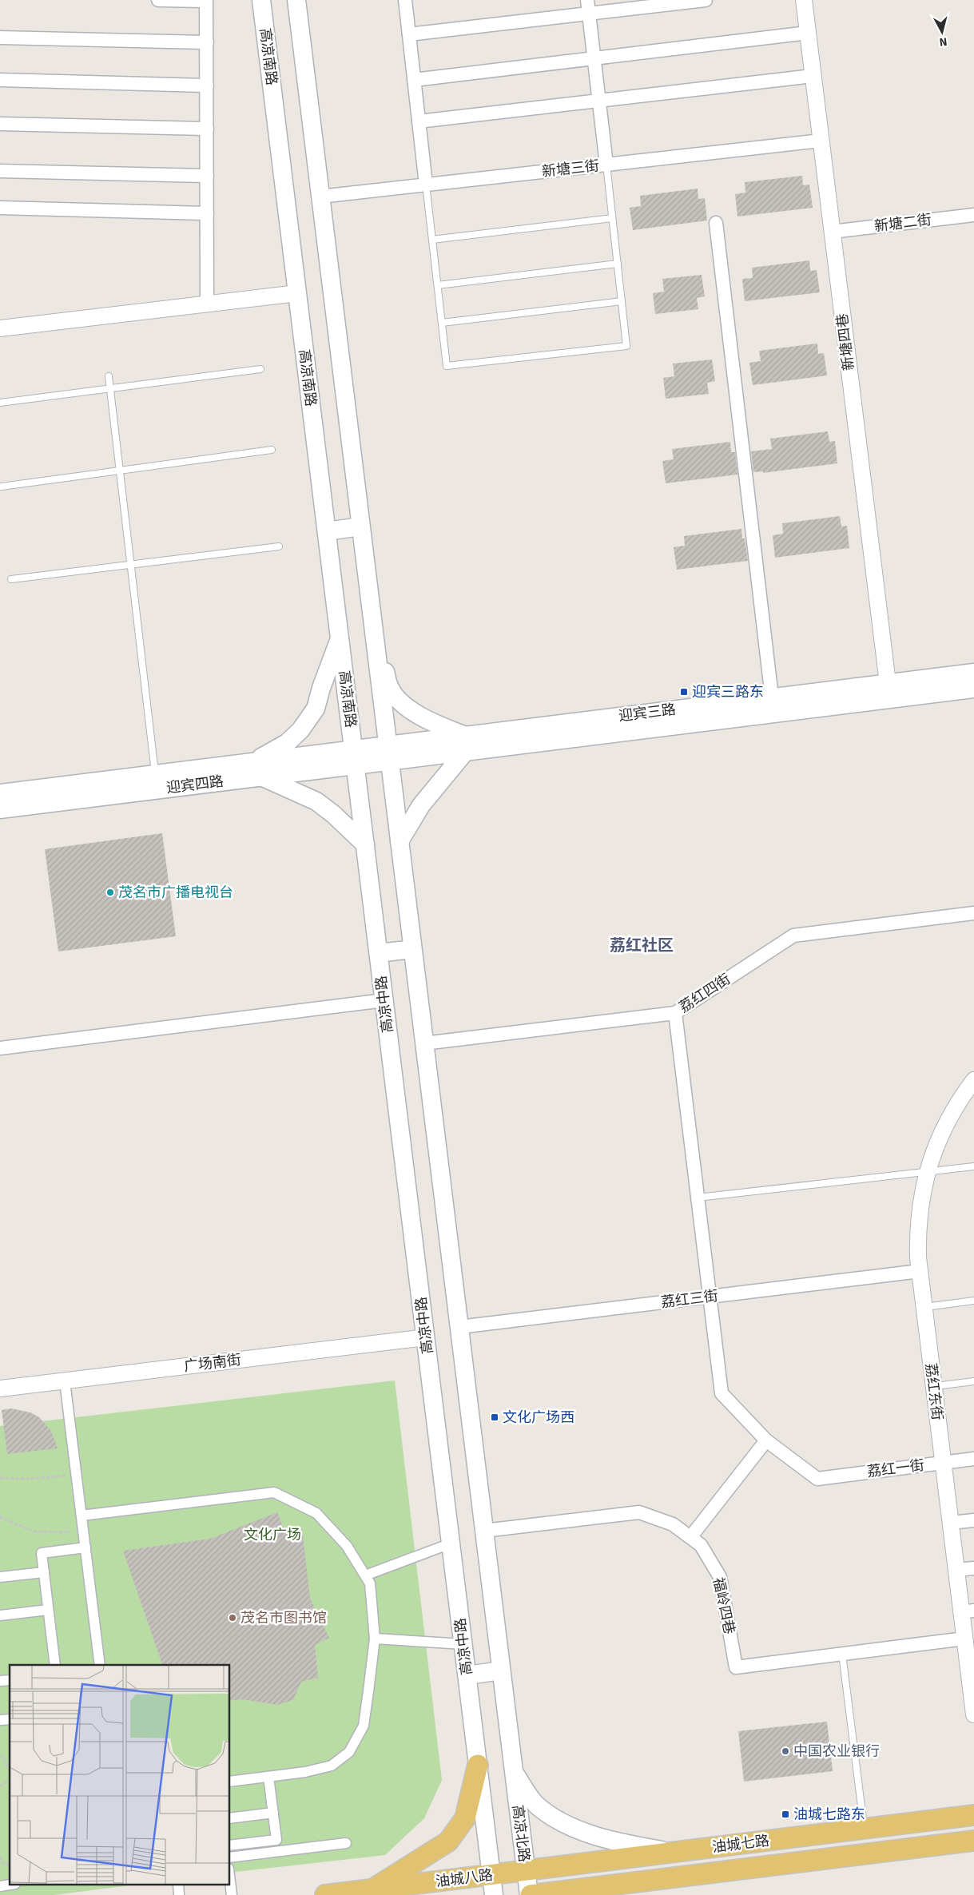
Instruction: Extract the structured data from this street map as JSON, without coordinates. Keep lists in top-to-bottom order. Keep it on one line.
{"streets":{"main road":["高凉南路","迎宾三路","迎宾四路","高凉中路","高凉北路","油城七路","油城八路"],"street":["新塘三街","新塘二街","新塘四巷","荔红四街","荔红三街","广场南街","荔红东街","荔红一街","福岭四巷"]},"crossings":[["高凉南路","迎宾三路"],["高凉南路","迎宾四路"],["高凉南路","高凉中路"],["新塘三街","新塘四巷"],["新塘二街","新塘四巷"],["新塘四巷","迎宾三路"],["迎宾三路","迎宾四路"],["迎宾三路","高凉中路"],["迎宾四路","高凉中路"],["高凉中路","广场南街"],["高凉中路","高凉北路"],["高凉中路","油城七路"],["高凉中路","油城八路"],["荔红三街","荔红东街"],["荔红东街","荔红一街"],["荔红东街","福岭四巷"],["高凉北路","油城七路"],["高凉北路","油城八路"],["油城七路","油城八路"]],"districts":["荔红社区"],"parks":["文化广场"],"places":{"transit":["迎宾三路东","文化广场西","油城七路东"],"other":["茂名市广播电视台","茂名市图书馆","中国农业银行"]},"north":"bottom"}
